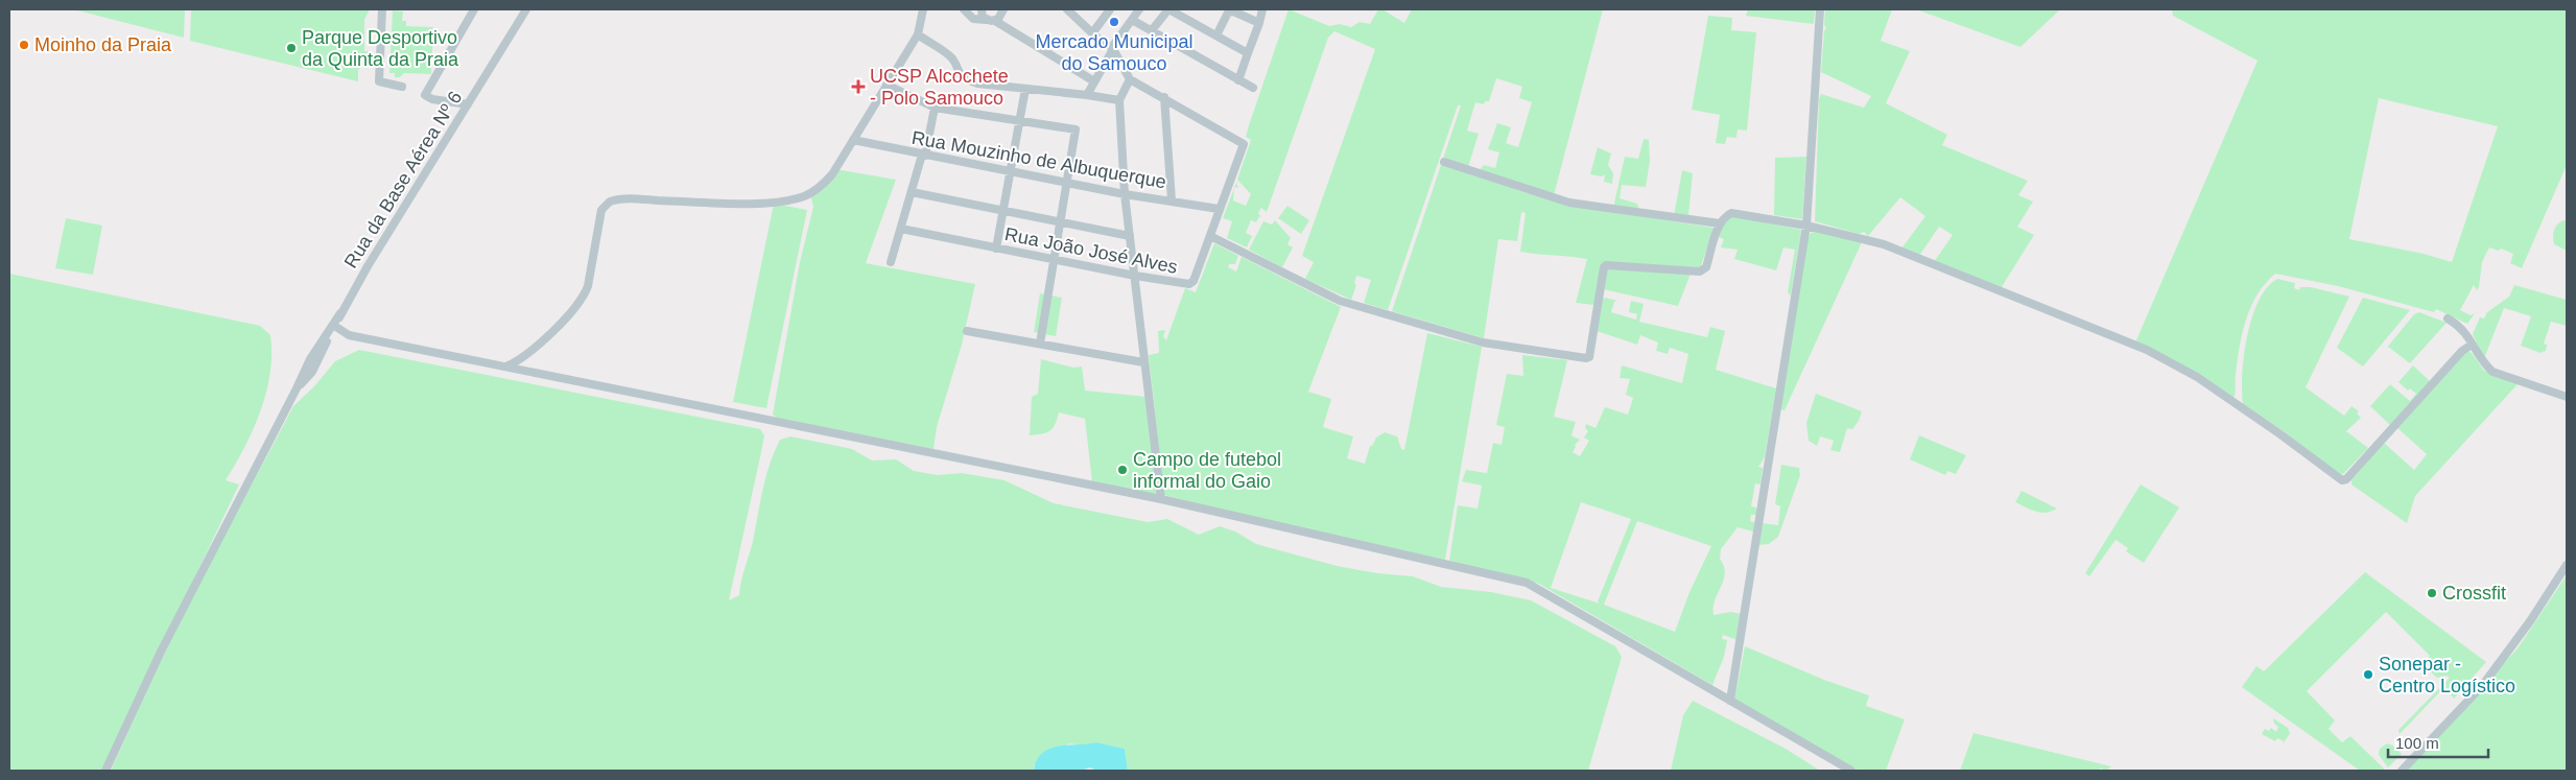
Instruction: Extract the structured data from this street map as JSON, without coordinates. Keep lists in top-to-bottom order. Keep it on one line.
{"streets":{"street":["Rua Mouzinho de Albuquerque","Rua da Base Aérea Nº 6","Rua João José Alves"]},"crossings":[["Rua Mouzinho de Albuquerque","Rua João José Alves"]],"places":{"other":["Mercado Municipal do Samouco","Moinho da Praia","Parque Desportivo da Quinta da Praia","Campo de futebol informal do Gaio","Crossfit","Sonepar - Centro Logístico"],"health":["UCSP Alcochete - Polo Samouco"]},"scale_bar":"100 m"}
